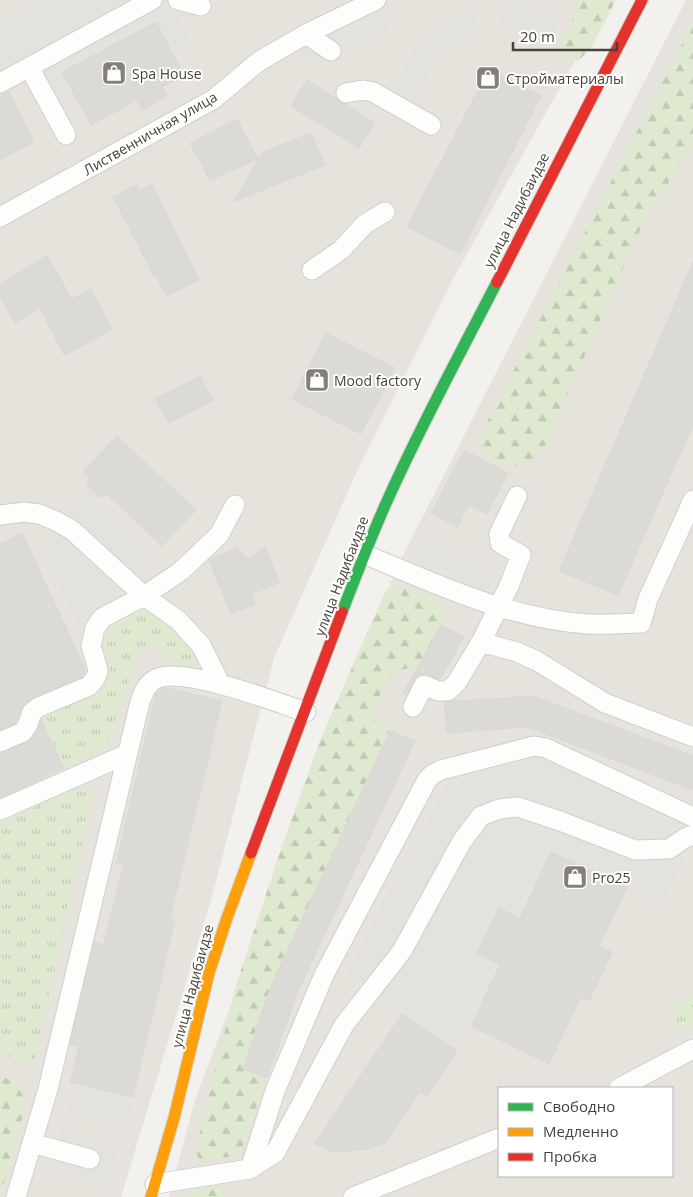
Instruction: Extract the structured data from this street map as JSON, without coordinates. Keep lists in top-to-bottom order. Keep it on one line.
{"streets":{"main road":["улица Надибаидзе"],"lane":["Лиственничная улица"]},"places":{"shop":["Spa House","Стройматериалы","Mood factory","Pro25"]},"legend":["Свободно","Медленно","Пробка"],"scale_bar":"20 m"}
